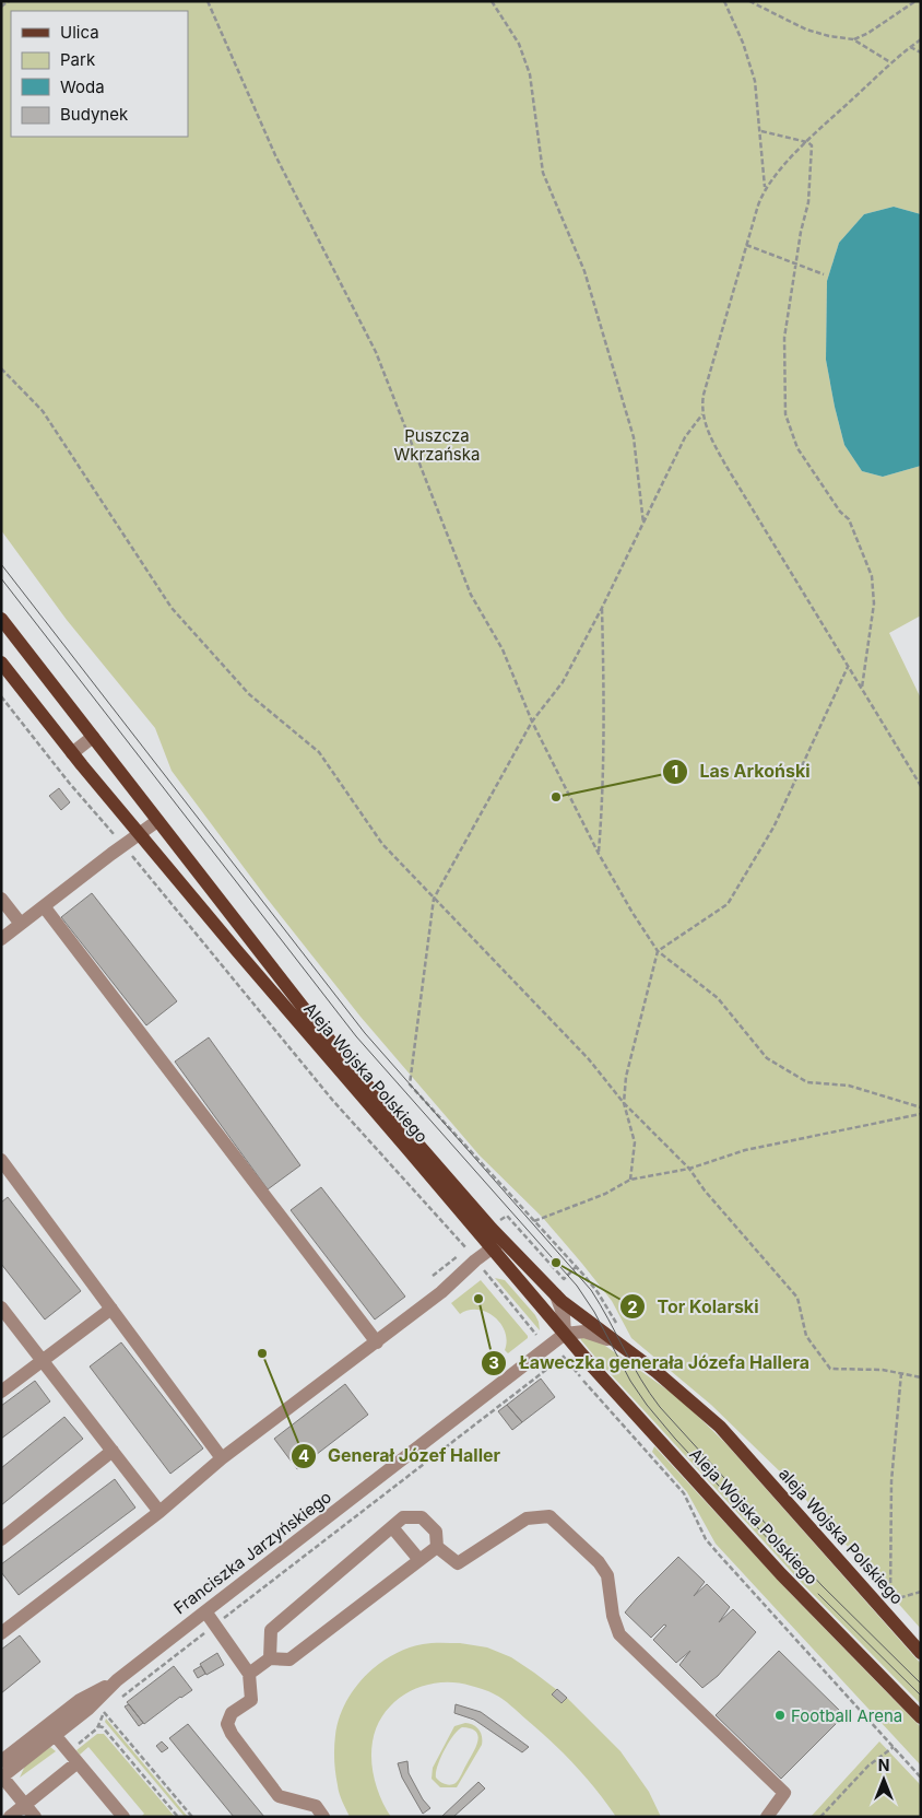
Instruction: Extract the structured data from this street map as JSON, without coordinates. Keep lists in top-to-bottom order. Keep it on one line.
{"streets":{"main road":["Aleja Wojska Polskiego","aleja Wojska Polskiego"],"street":["Franciszka Jarzyńskiego"]},"crossings":[["Aleja Wojska Polskiego","aleja Wojska Polskiego"],["Aleja Wojska Polskiego","Franciszka Jarzyńskiego"]],"parks":["Puszcza Wkrzańska"],"places":["Las Arkoński","Tor Kolarski","Ławeczka generała Józefa Hallera","Generał Józef Haller","Football Arena"],"legend":["Ulica","Park","Woda","Budynek"],"north":"top"}
